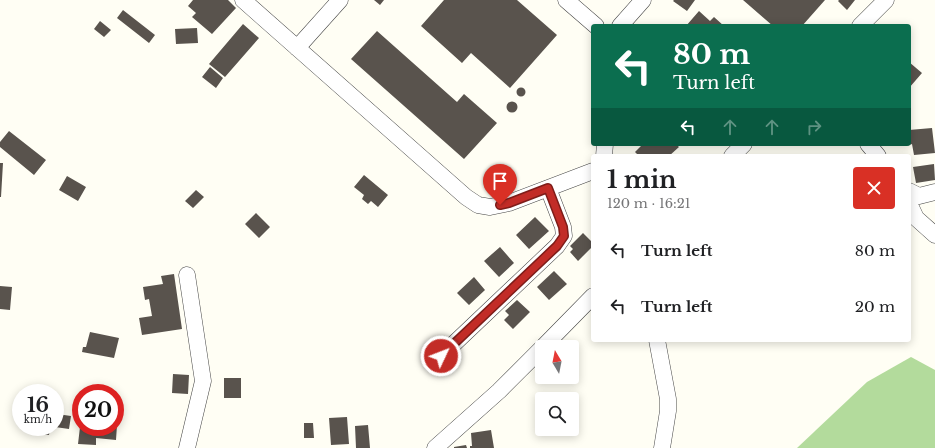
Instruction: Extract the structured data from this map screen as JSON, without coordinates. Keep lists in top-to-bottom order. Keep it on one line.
{"north":"top","page":{"turn":["80 m","Turn left"],"heading":["1 min","120 m · 16:21"],"list":[{"name":"Turn left","value":"80 m"},{"name":"Turn left","value":"20 m"}],"speed":"16 km/h","limit":"20"}}
